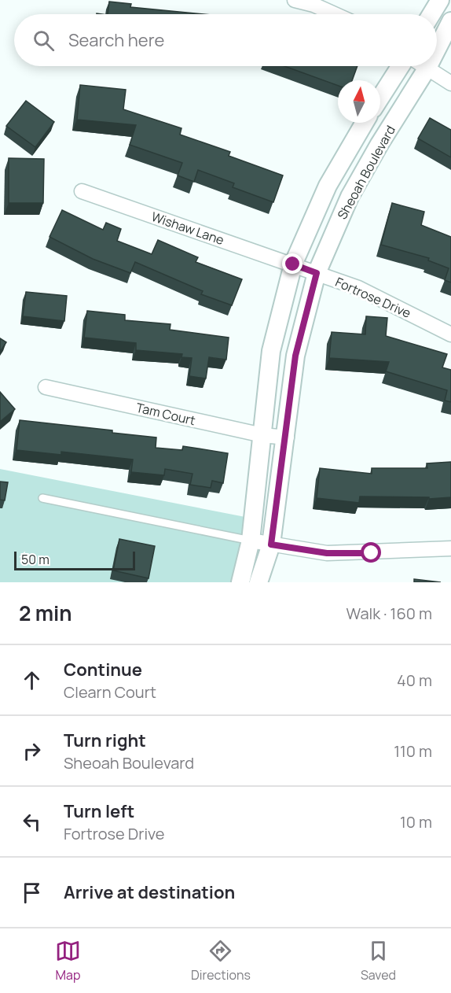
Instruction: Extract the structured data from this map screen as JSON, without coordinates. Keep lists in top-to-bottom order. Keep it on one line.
{"streets":{"street":["Sheoah Boulevard","Wishaw Lane","Fortrose Drive","Tam Court"]},"crossings":[["Sheoah Boulevard","Wishaw Lane"],["Sheoah Boulevard","Fortrose Drive"],["Sheoah Boulevard","Tam Court"],["Wishaw Lane","Fortrose Drive"]],"scale_bar":"50 m","north":"top","page":{"search":"Search here","scale":"50 m","heading":["2 min","Walk · 160 m"],"list":[["Continue","Clearn Court","40 m"],["Turn right","Sheoah Boulevard","110 m"],["Turn left","Fortrose Drive","10 m"],"Arrive at destination"],"nav":["Map","Directions","Saved"]}}
